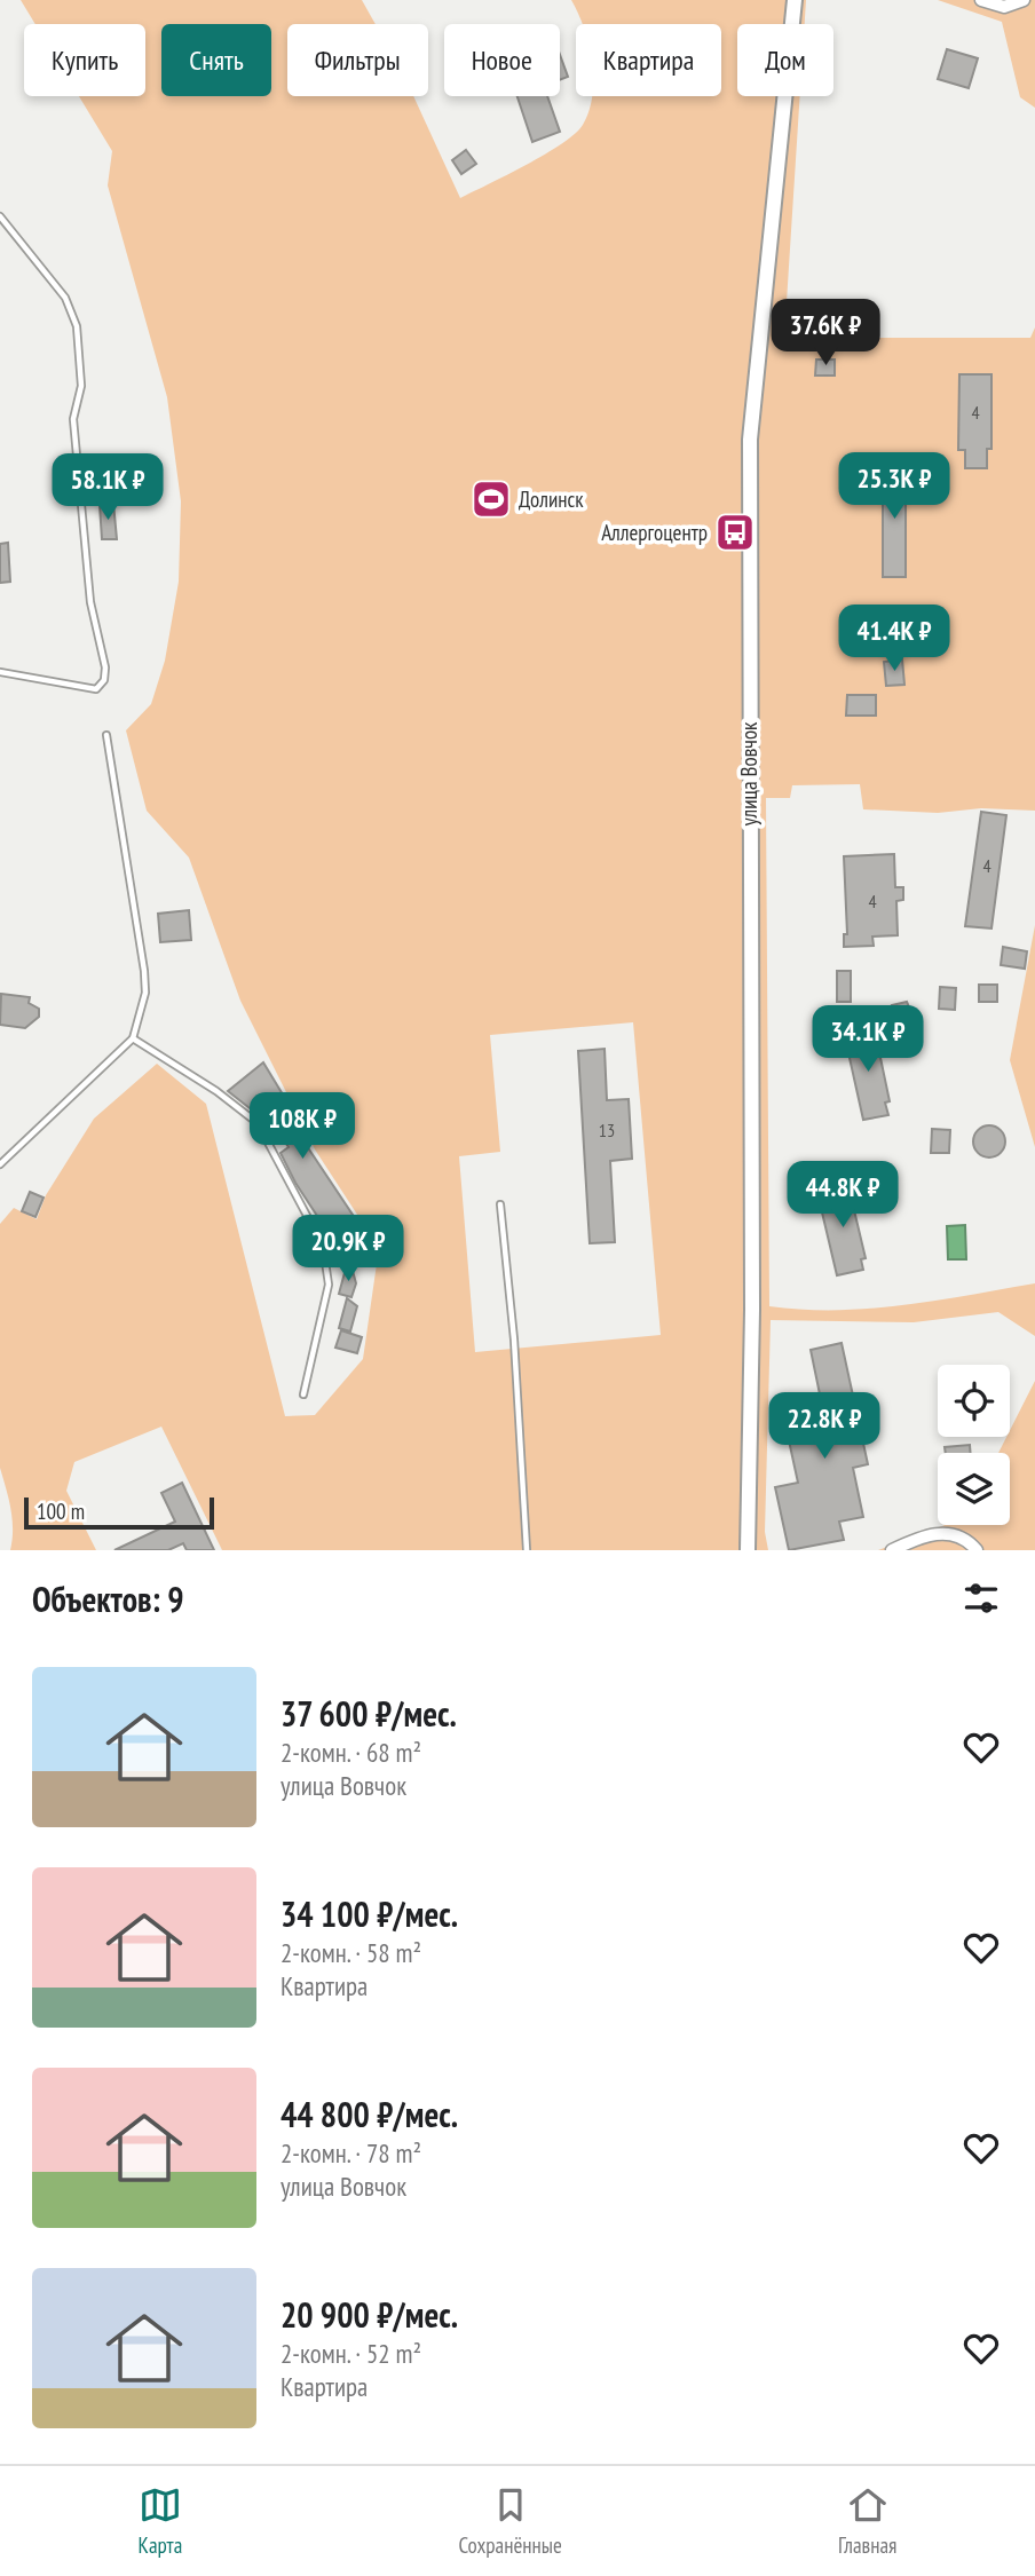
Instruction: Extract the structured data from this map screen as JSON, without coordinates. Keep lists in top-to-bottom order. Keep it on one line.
{"streets":{"street":["улица Вовчок"]},"places":{"sports":["Долинск"],"bus stop":["Аллергоцентр"]},"house_numbers":["4","4","4","13"],"scale_bar":"100 m","page":{"chip":["Купить","Снять","Фильтры","Новое","Квартира","Дом"],"price":["37.6K ₽","25.3K ₽","58.1K ₽","41.4K ₽","34.1K ₽","108K ₽","44.8K ₽","20.9K ₽","22.8K ₽"],"scale":"100 m","heading":"Объектов: 9","list":[{"name":"37 600 ₽/мес.","note":"2-комн. · 68 m² · улица Вовчок"},{"name":"34 100 ₽/мес.","note":"2-комн. · 58 m² · Квартира"},{"name":"44 800 ₽/мес.","note":"2-комн. · 78 m² · улица Вовчок"},{"name":"20 900 ₽/мес.","note":"2-комн. · 52 m² · Квартира"}],"tabs":["Карта","Сохранённые","Главная"]}}
